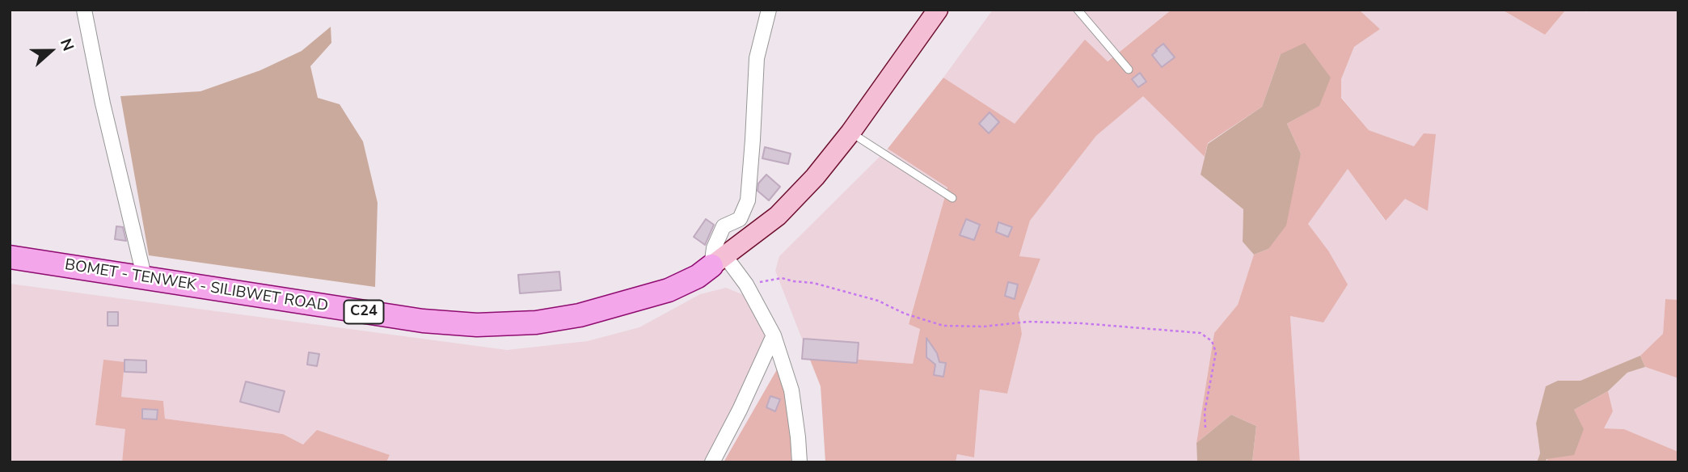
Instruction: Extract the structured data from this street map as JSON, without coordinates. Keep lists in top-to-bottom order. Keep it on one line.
{"streets":{"main road":["BOMET - TENWEK - SILIBWET ROAD","C24"]},"crossings":[["BOMET - TENWEK - SILIBWET ROAD","C24"]],"north":"right"}
